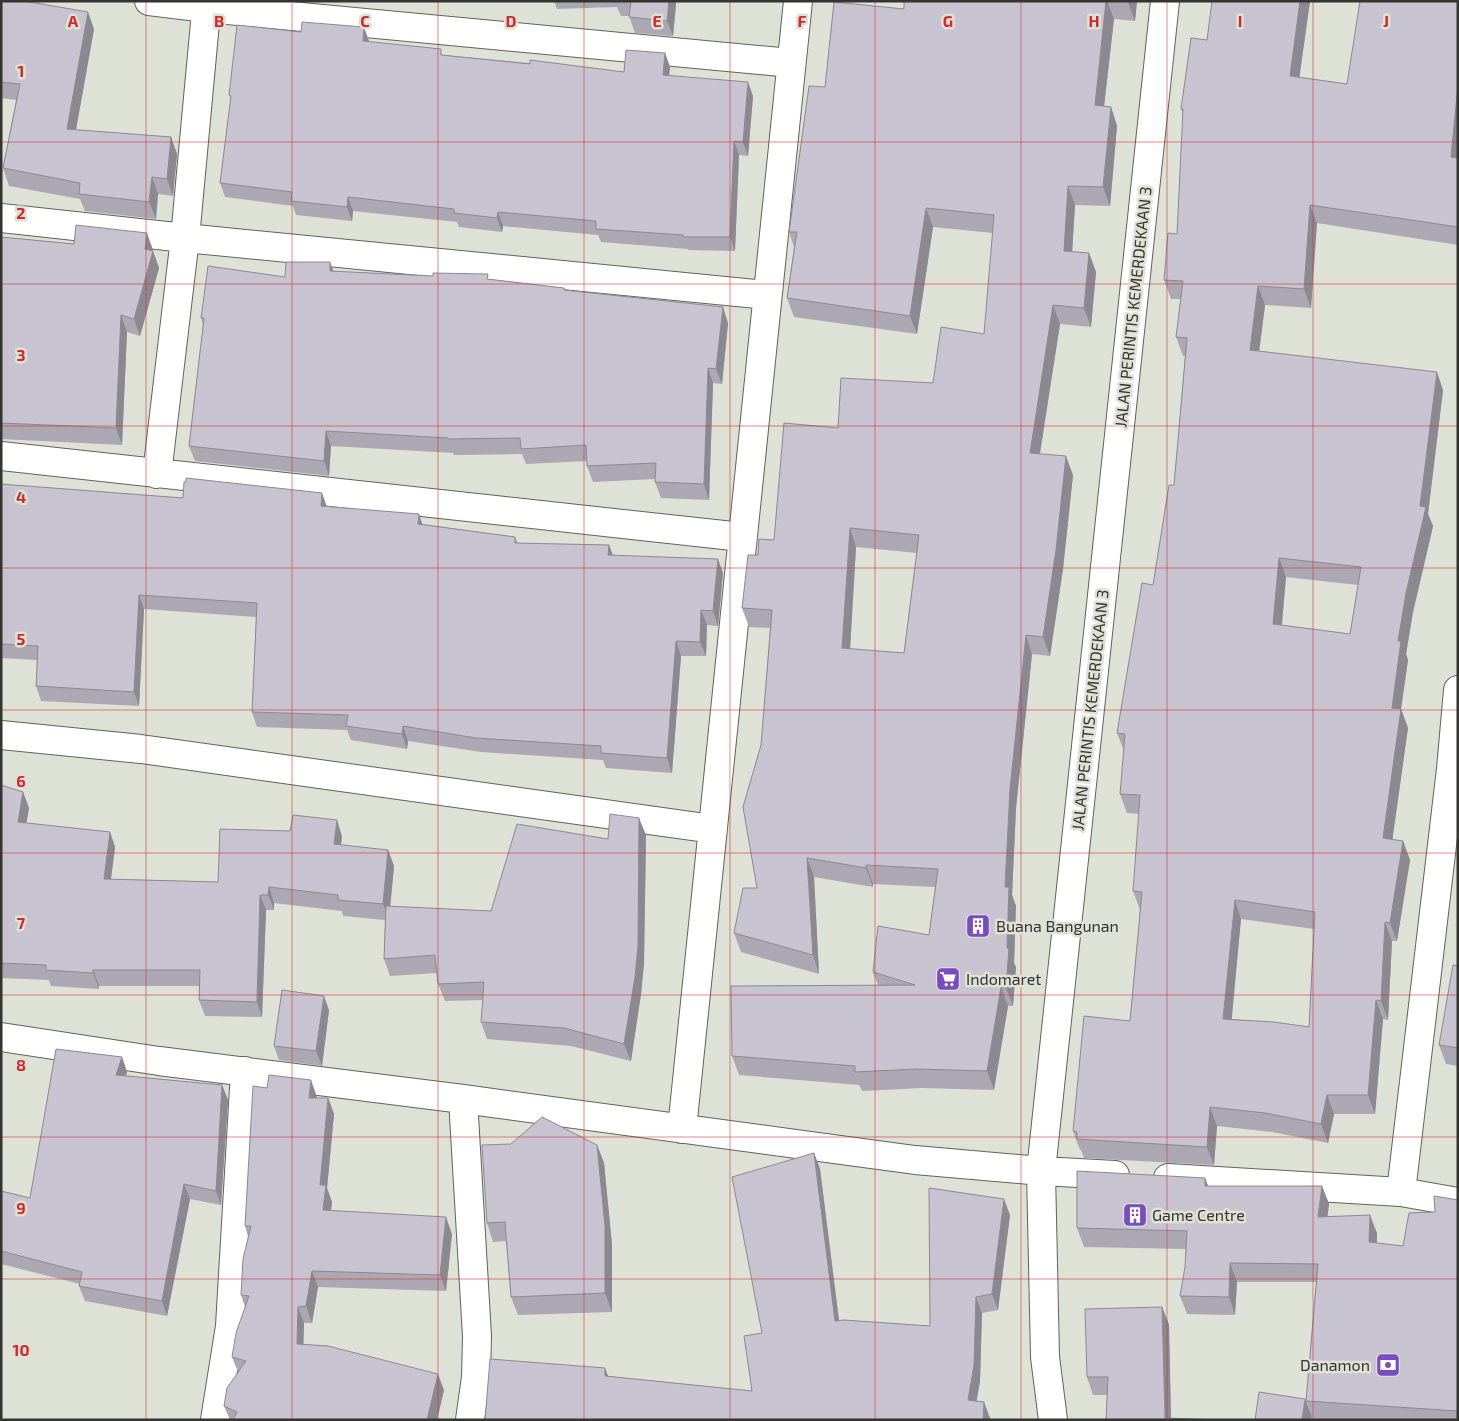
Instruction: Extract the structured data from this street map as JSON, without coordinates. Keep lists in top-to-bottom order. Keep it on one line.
{"streets":{"street":["JALAN PERINTIS KEMERDEKAAN 3"]},"places":{"building":["Buana Bangunan","Game Centre"],"supermarket":["Indomaret"],"bank":["Danamon"]},"grid":{"columns":["A","B","C","D","E","F","G","H","I","J"],"rows":["1","2","3","4","5","6","7","8","9","10"]}}
